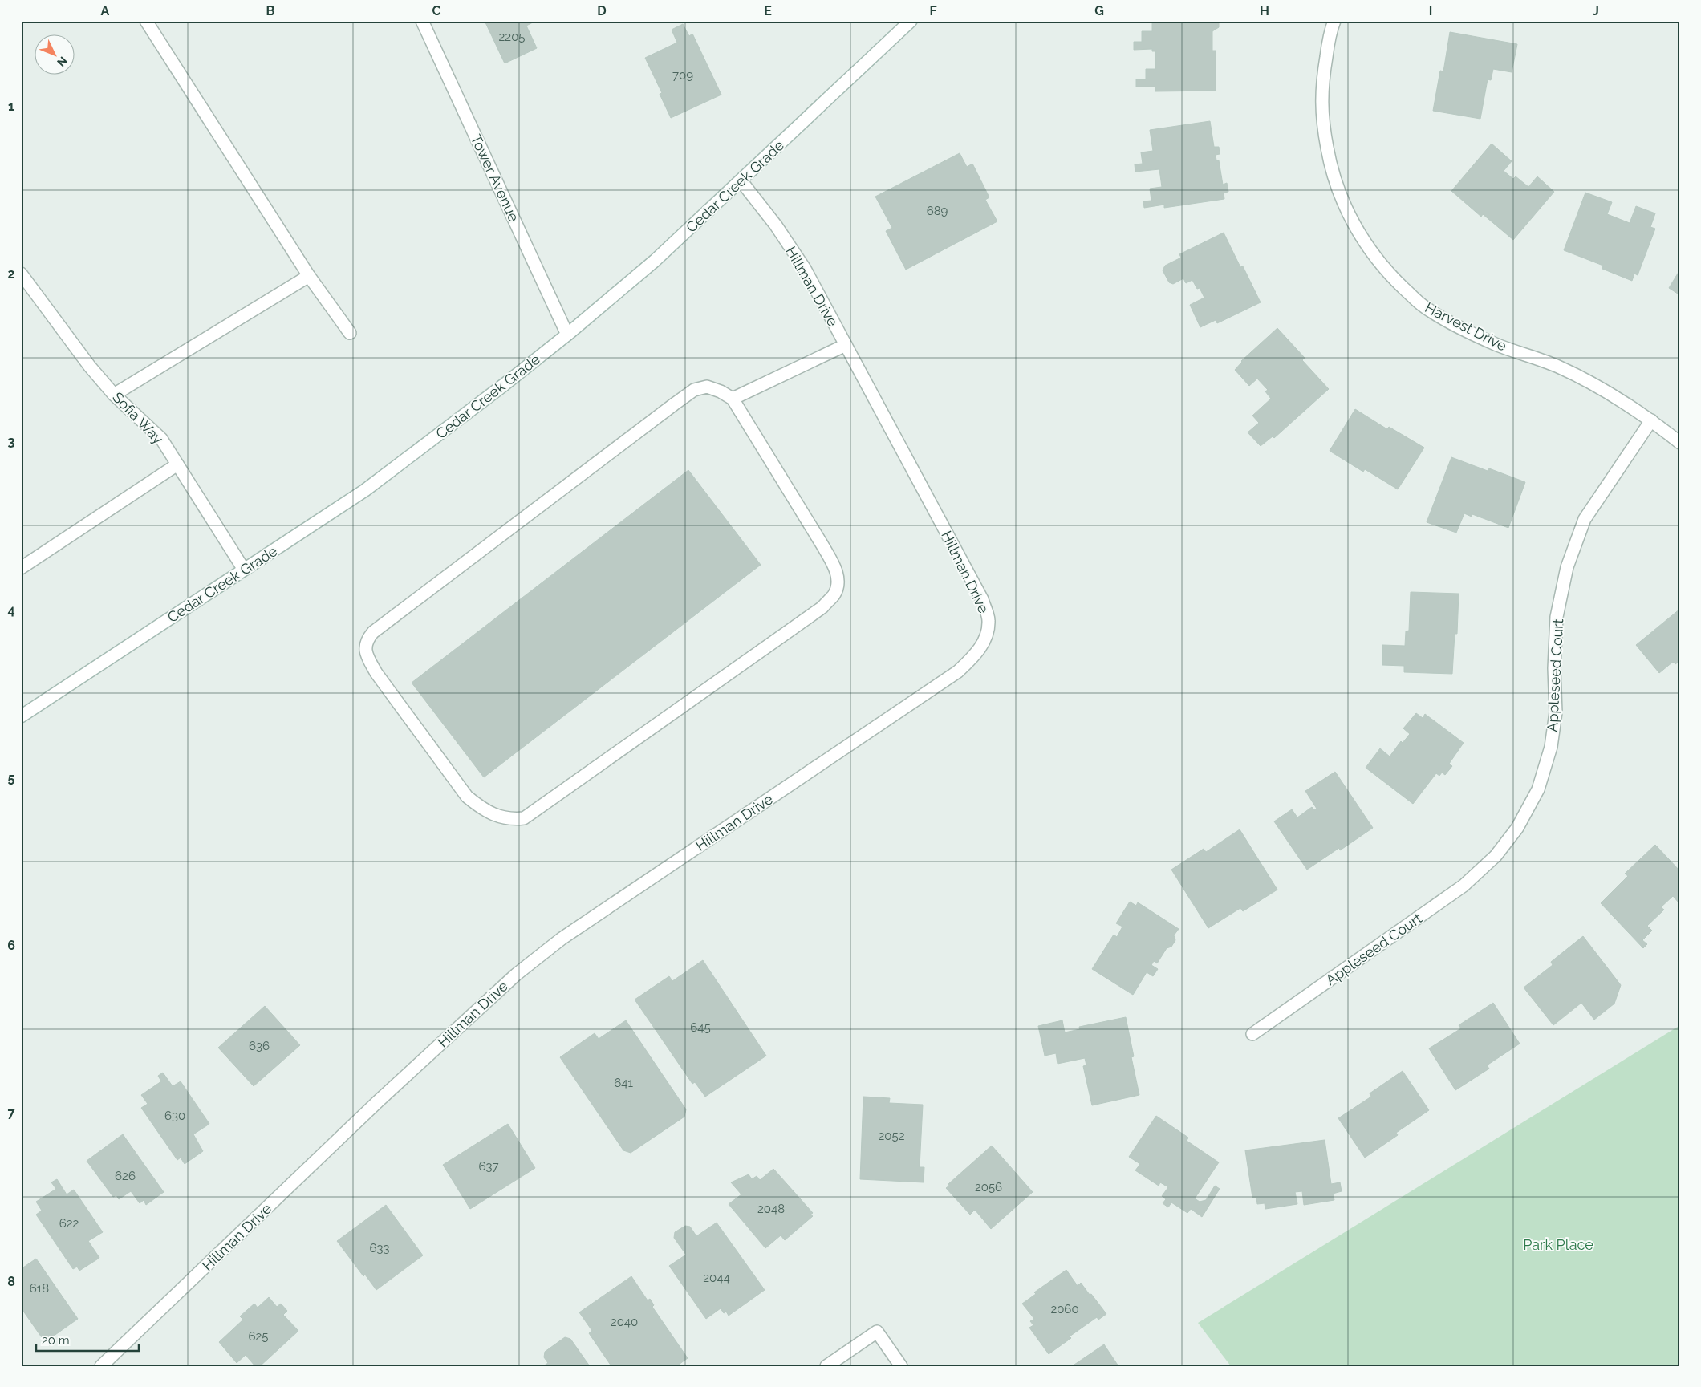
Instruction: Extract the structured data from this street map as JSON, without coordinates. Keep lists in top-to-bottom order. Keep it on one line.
{"streets":{"street":["Tower Avenue","Cedar Creek Grade","Hillman Drive","Harvest Drive","Sofia Way","Appleseed Court"]},"crossings":[["Tower Avenue","Cedar Creek Grade"],["Cedar Creek Grade","Hillman Drive"],["Cedar Creek Grade","Sofia Way"],["Harvest Drive","Appleseed Court"]],"parks":["Park Place"],"house_numbers":["2205","709","689","645","636","641","630","2052","637","626","2056","2048","622","633","2044","618","2060","2040","625"],"scale_bar":"20 m","north":"bottom right","grid":{"columns":["A","B","C","D","E","F","G","H","I","J"],"rows":["1","2","3","4","5","6","7","8"]}}
